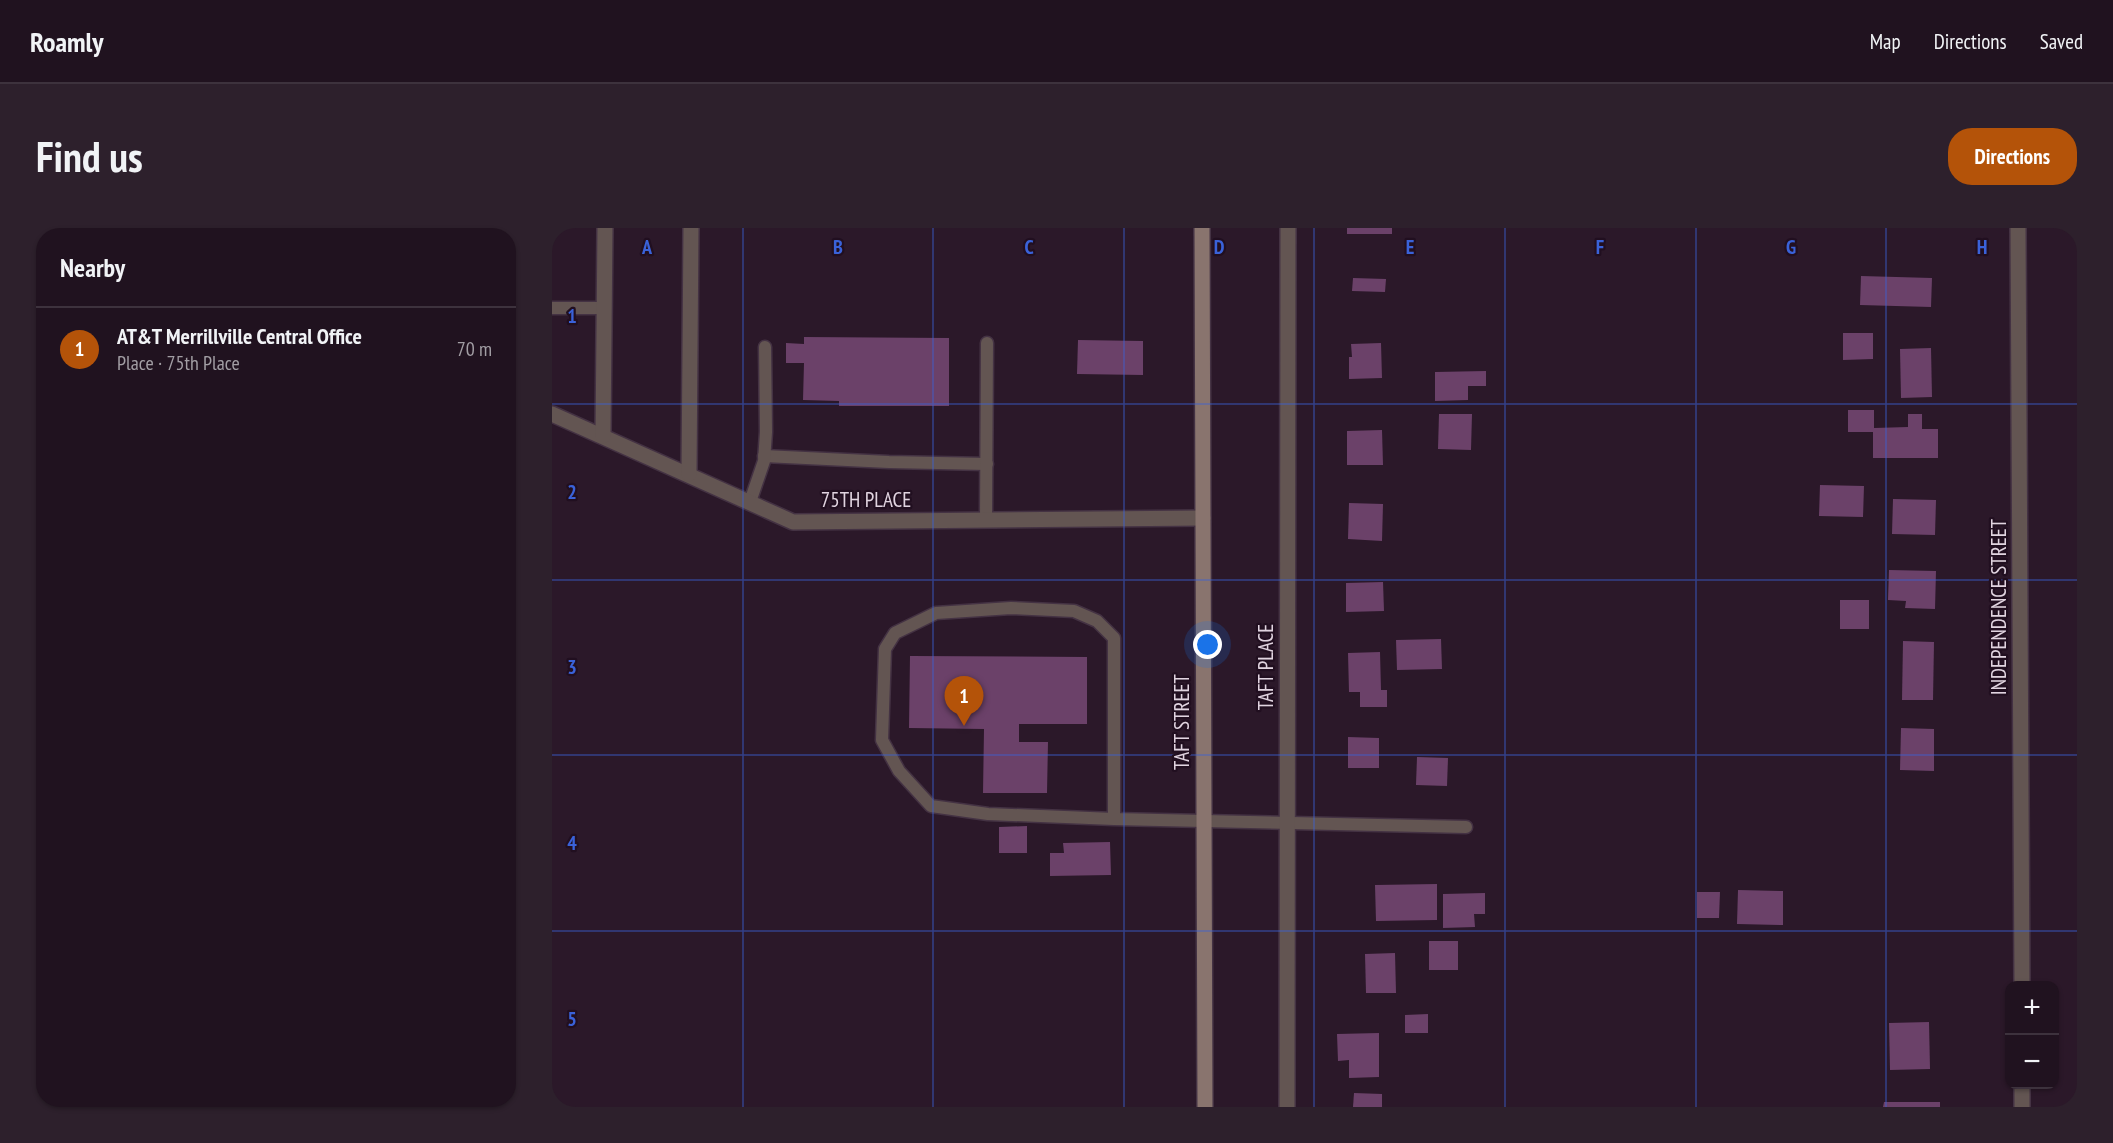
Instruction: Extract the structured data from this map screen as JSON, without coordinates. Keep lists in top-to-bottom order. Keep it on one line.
{"streets":{"main road":["TAFT STREET"],"street":["75TH PLACE","INDEPENDENCE STREET","TAFT PLACE"]},"crossings":[["75TH PLACE","TAFT STREET"]],"page":{"header":"Roamly","nav":["Map","Directions","Saved"],"buttons":"Directions","title":"Find us","heading":"Nearby","list":[{"mark":"1","name":"AT&T Merrillville Central Office","note":"Place · 75th Place","value":"70 m"}],"pins":"1","map_buttons":["+","−"]},"grid":{"columns":["A","B","C","D","E","F","G","H"],"rows":["1","2","3","4","5"]}}
